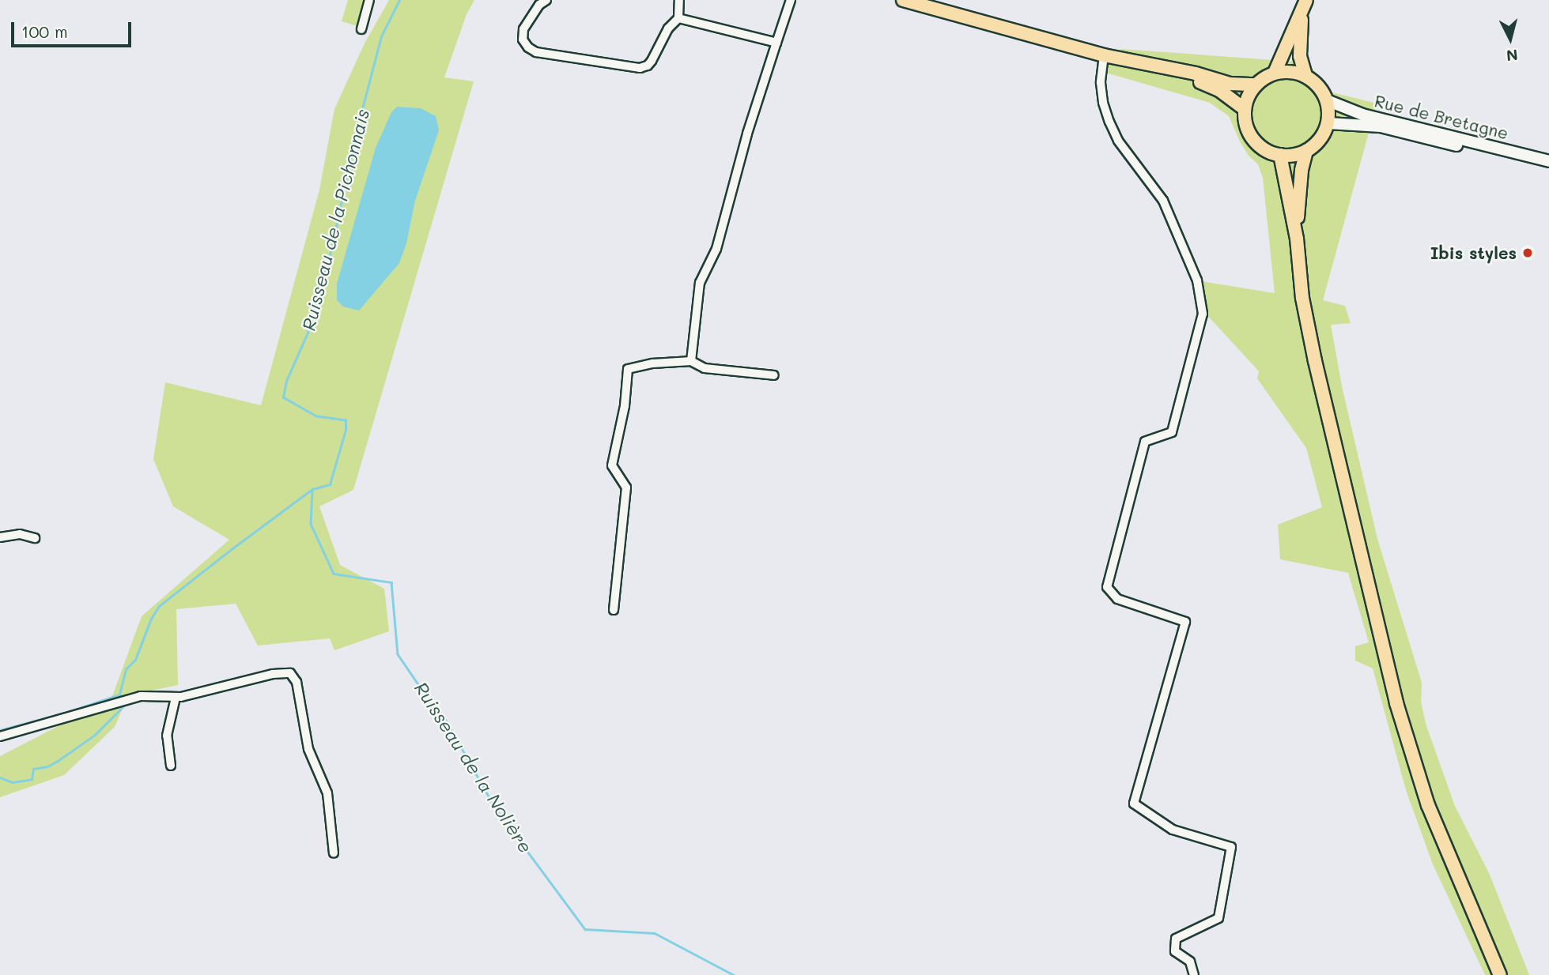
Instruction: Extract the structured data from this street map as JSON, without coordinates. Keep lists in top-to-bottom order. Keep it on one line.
{"streets":{"main road":["Rue de Bretagne"]},"water":["Ruisseau de la Pichonnais","Ruisseau de la Nolière"],"places":["Ibis styles"],"scale_bar":"100 m","north":"bottom"}
